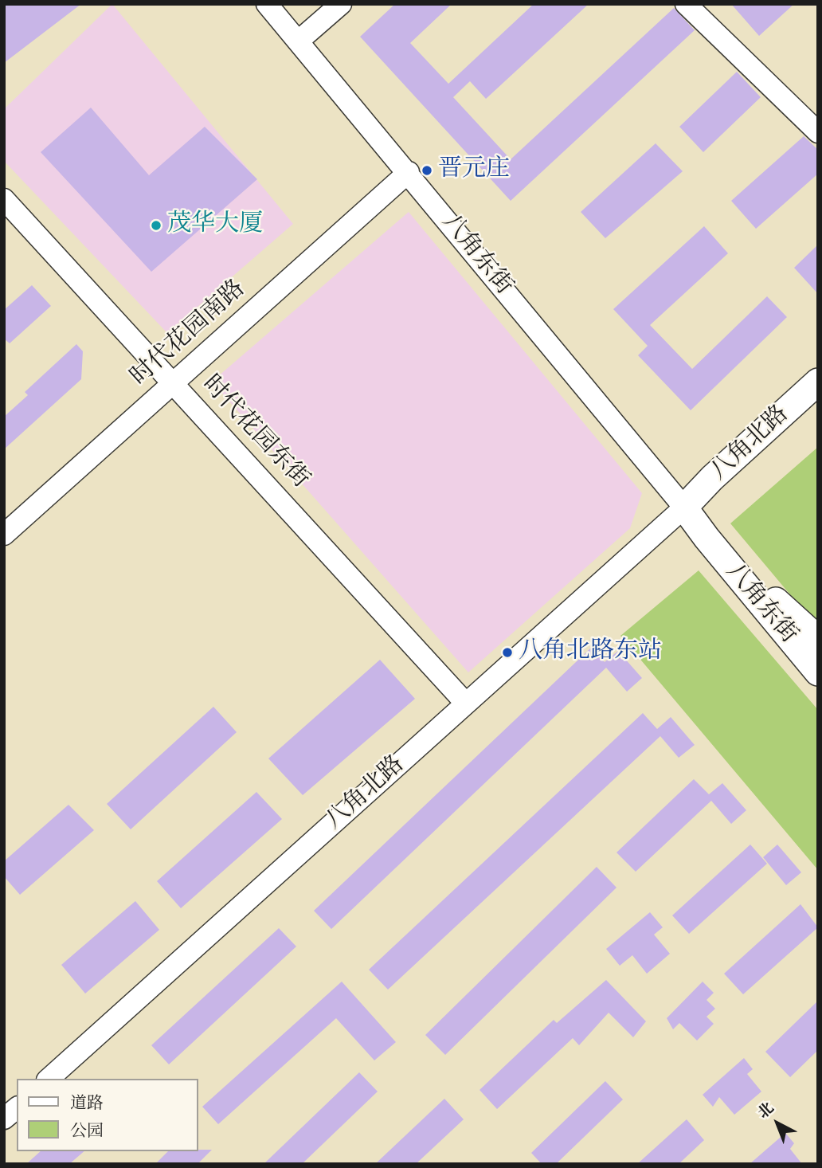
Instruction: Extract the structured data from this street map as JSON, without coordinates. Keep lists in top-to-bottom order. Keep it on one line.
{"streets":{"main road":["八角东街","八角北路"],"street":["时代花园南路","时代花园东街"]},"crossings":[["八角东街","时代花园南路"],["八角东街","八角北路"],["时代花园南路","时代花园东街"],["时代花园东街","八角北路"]],"places":["晋元庄","茂华大厦","八角北路东站"],"legend":["道路","公园"],"north":"top left"}
